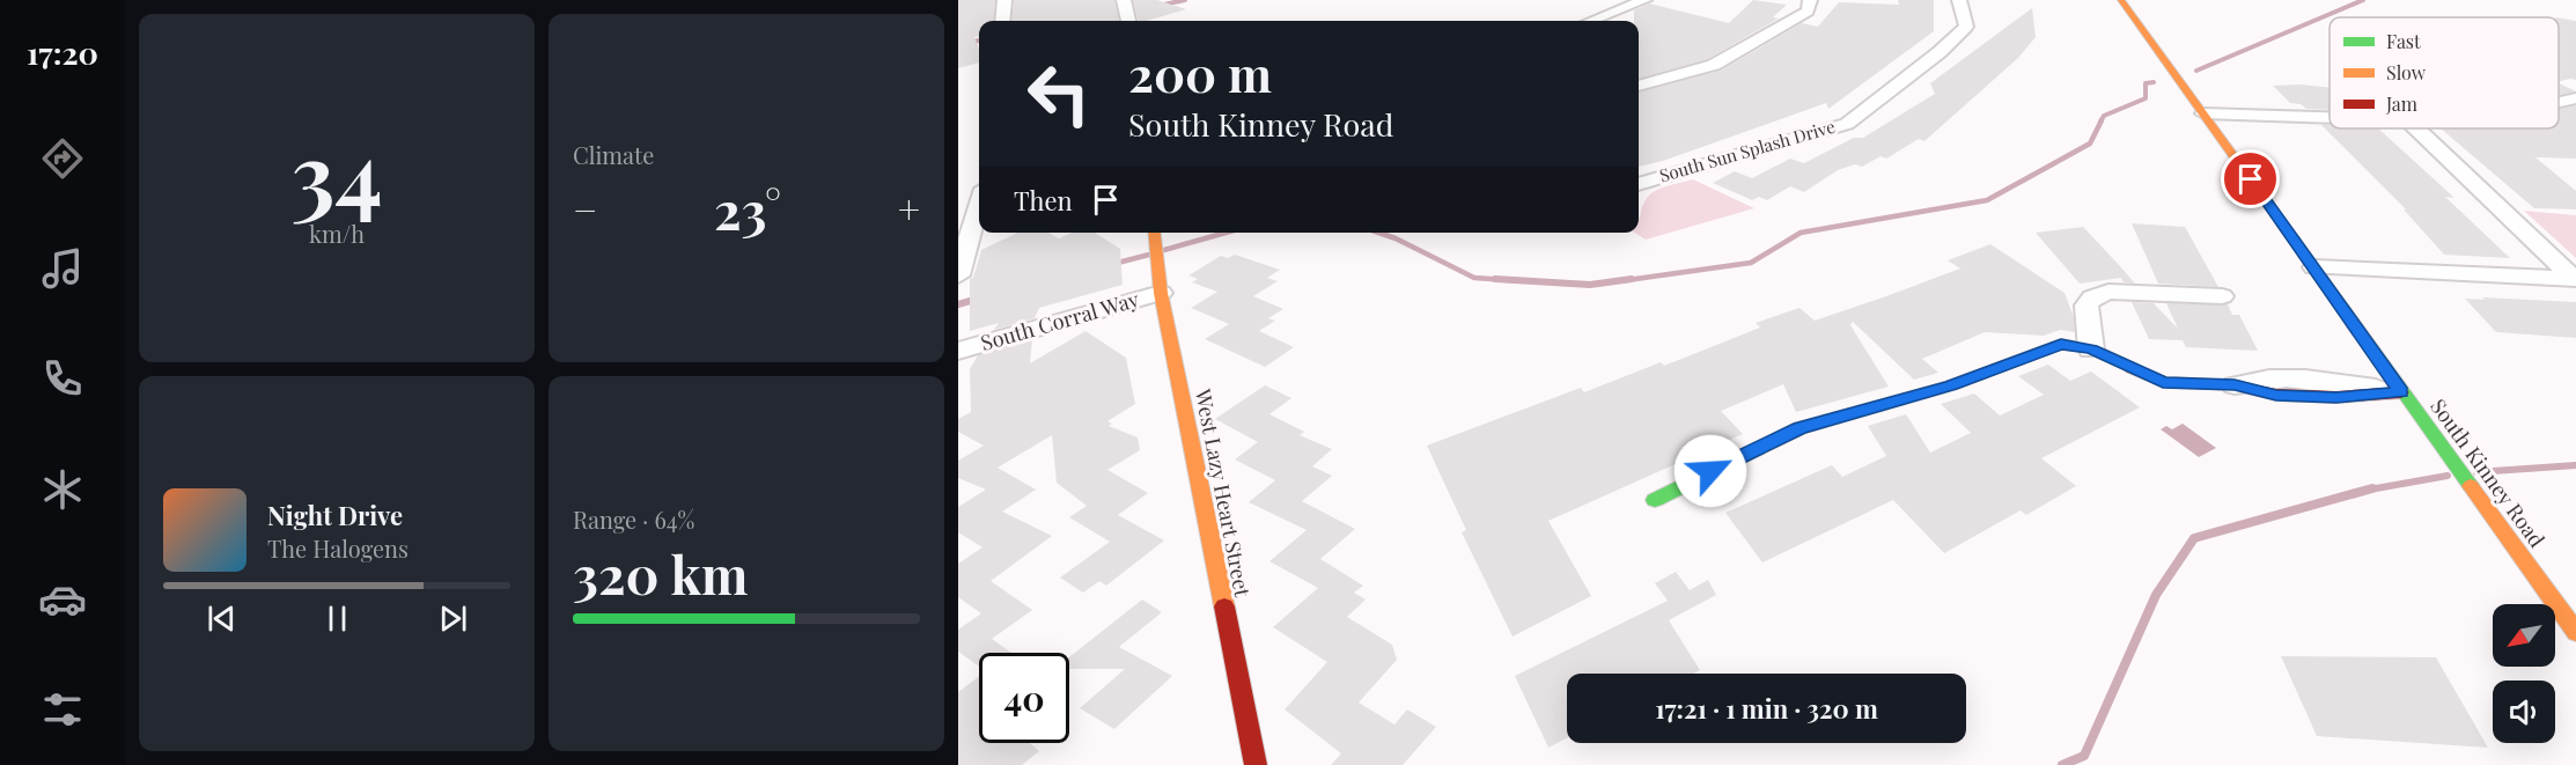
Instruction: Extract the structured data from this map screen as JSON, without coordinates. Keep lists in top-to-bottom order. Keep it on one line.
{"streets":{"main road":["South Kinney Road","West Lazy Heart Street"],"street":["South Sun Splash Drive","South Corral Way"]},"crossings":[["South Corral Way","West Lazy Heart Street"]],"legend":["Fast","Slow","Jam"],"north":"bottom left","page":{"tabs":"17:20","tile":[["34","km/h"],"Climate",["Range · 64%","320 km"]],"turn":["200 m","South Kinney Road"],"then":"Then","heat":["−","23°","+"],"song":["Night Drive","The Halogens"],"limit":"40","trip":"17:21 · 1 min · 320 m"}}
